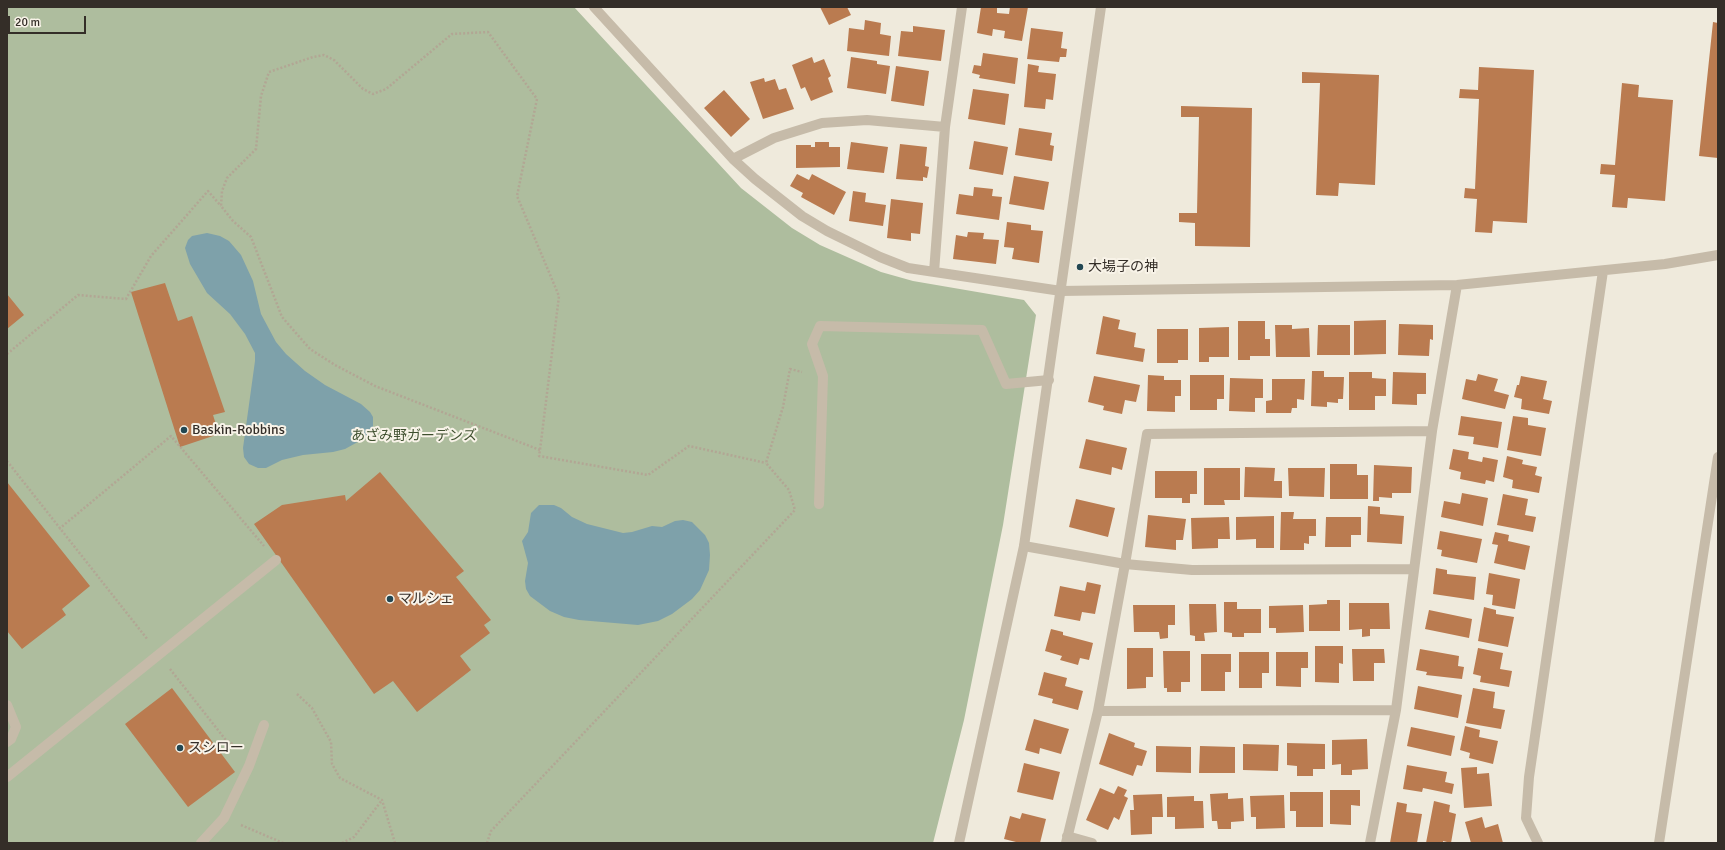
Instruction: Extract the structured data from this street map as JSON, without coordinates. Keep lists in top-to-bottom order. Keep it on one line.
{"parks":["あざみ野ガーデンズ"],"places":["大場子の神","Baskin-Robbins","マルシェ","スシロー"],"scale_bar":"20 m"}
